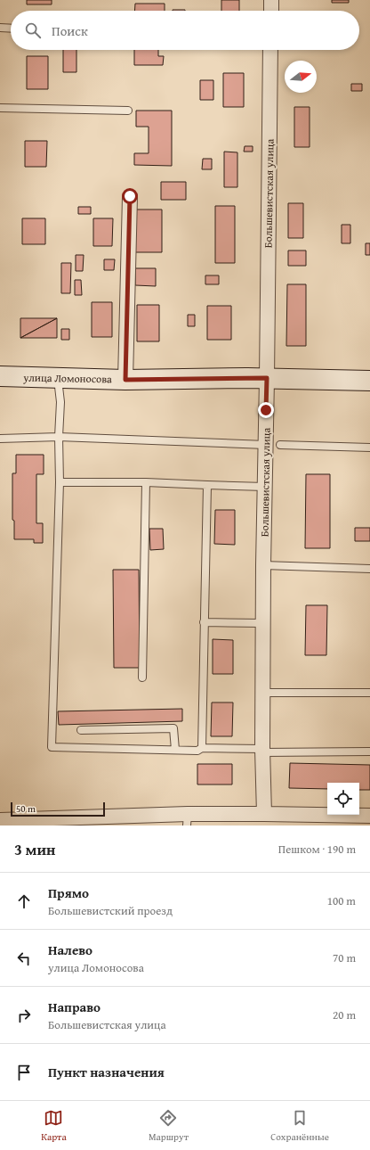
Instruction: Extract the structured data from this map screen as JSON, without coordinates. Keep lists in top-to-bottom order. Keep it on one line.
{"streets":{"main road":["улица Ломоносова"],"street":["Большевистская улица"]},"crossings":[["Большевистская улица","улица Ломоносова"]],"scale_bar":"50 m","north":"right","page":{"search":"Поиск","scale":"50 m","heading":["3 мин","Пешком · 190 m"],"list":[["Прямо","Большевистский проезд","100 m"],["Налево","улица Ломоносова","70 m"],["Направо","Большевистская улица","20 m"],"Пункт назначения"],"nav":["Карта","Маршрут","Сохранённые"]}}
